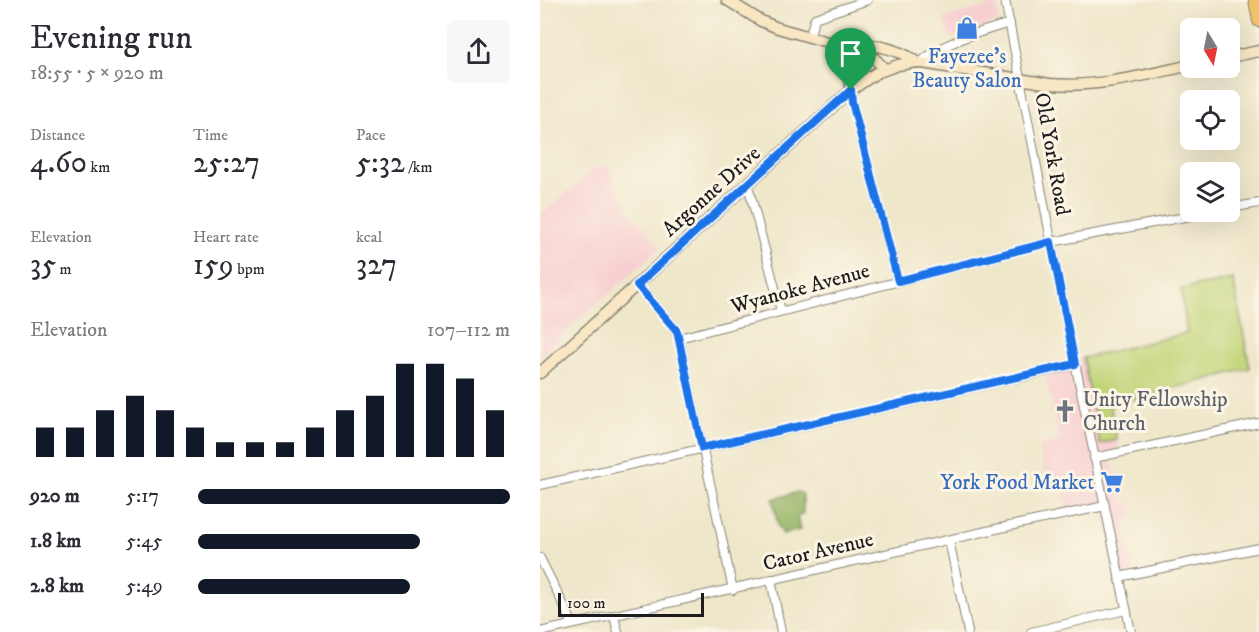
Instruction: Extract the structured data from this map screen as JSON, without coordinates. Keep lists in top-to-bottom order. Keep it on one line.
{"streets":{"main road":["Argonne Drive"],"street":["Old York Road","Wyanoke Avenue","Cator Avenue"]},"crossings":[["Old York Road","Wyanoke Avenue"],["Old York Road","Cator Avenue"]],"places":{"shop":["Fayezee's Beauty Salon"],"church":["Unity Fellowship Church"],"supermarket":["York Food Market"]},"scale_bar":"100 m","north":"bottom","page":{"heading":["Evening run","18:55 · 5 × 920 m"],"stats":[["Distance","4.60 km"],["Time","25:27"],["Pace","5:32 /km"],["Elevation","35 m"],["Heart rate","159 bpm"],["kcal","327"]],"chart":["Elevation","107–112 m"],"list":[{"name":"920 m","note":"5:17"},{"name":"1.8 km","note":"5:45"},{"name":"2.8 km","note":"5:49"}],"scale":"100 m"}}
